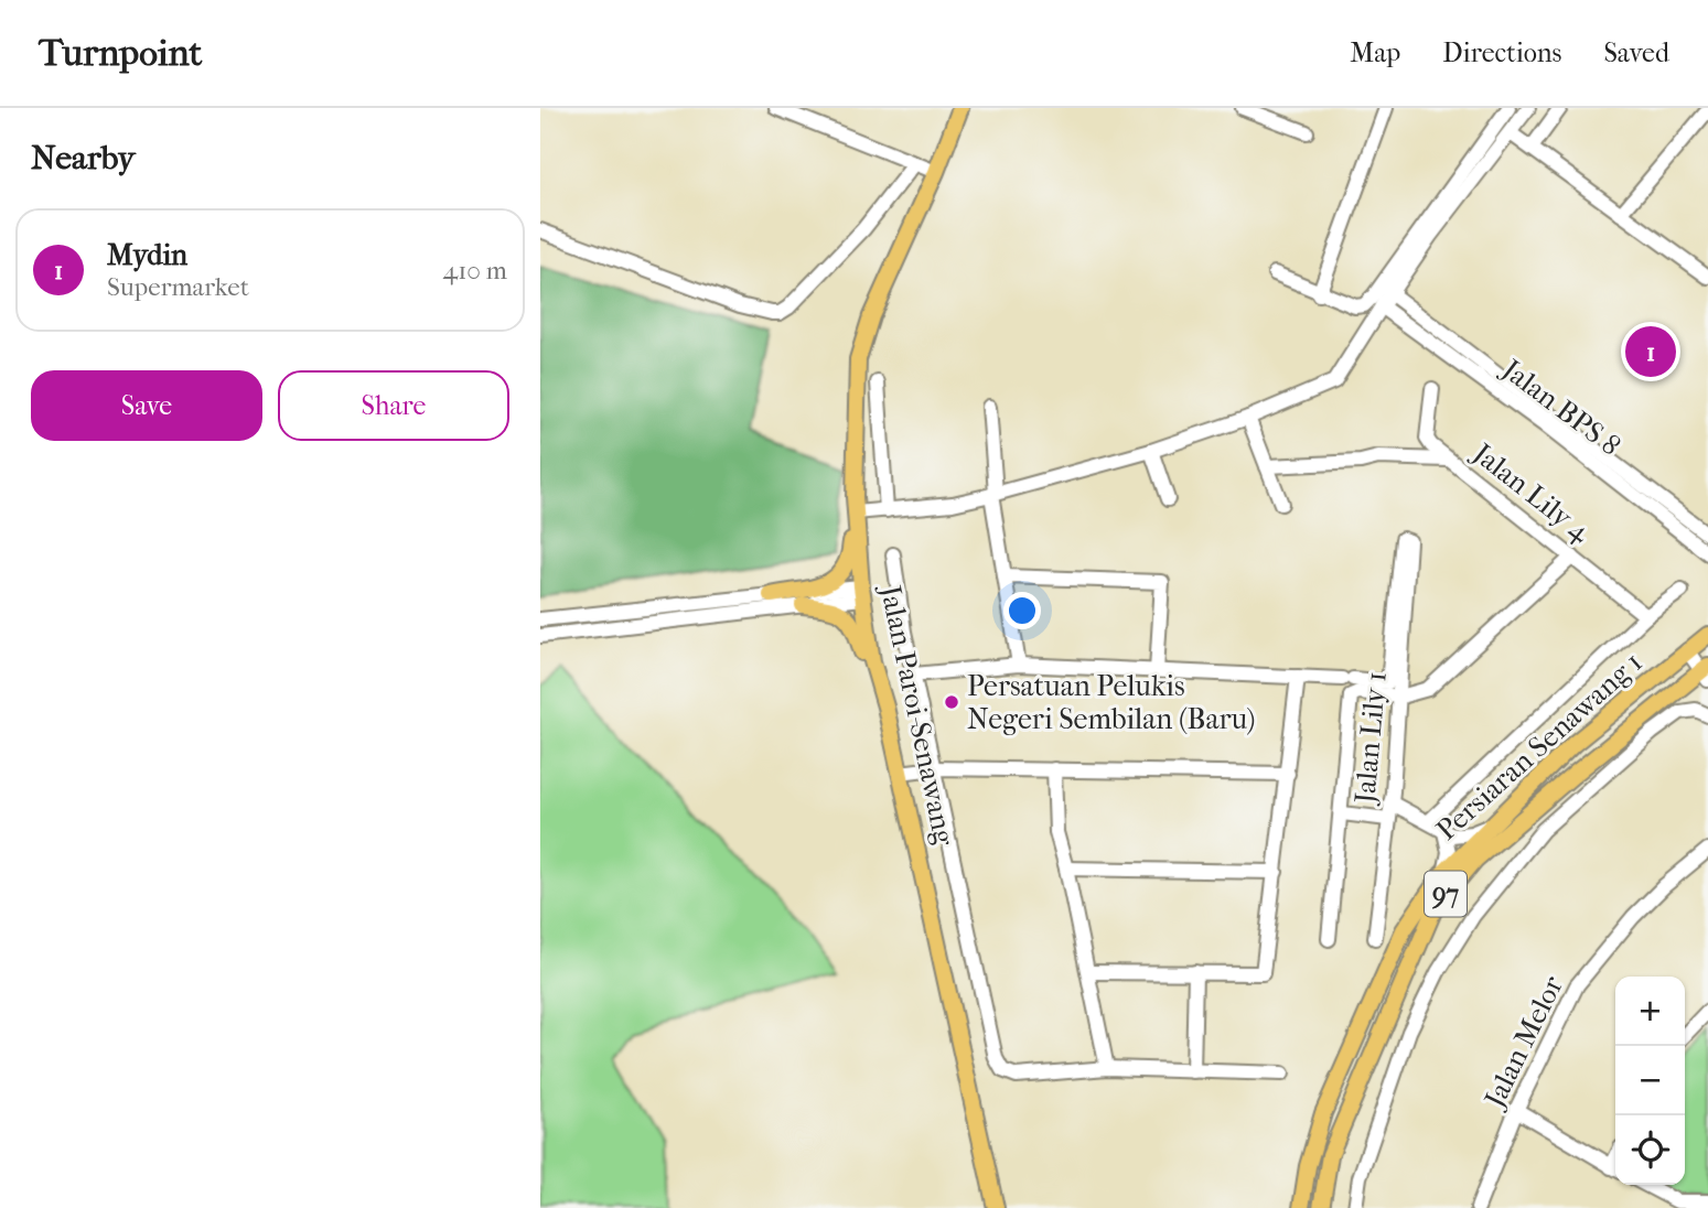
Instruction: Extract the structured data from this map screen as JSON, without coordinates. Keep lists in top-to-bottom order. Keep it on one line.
{"streets":{"main road":["Jalan Paroi-Senawang","Persiaran Senawang 1","97"],"street":["Jalan BPS 8","Jalan Lily 4","Jalan Lily 1","Jalan Melor"]},"places":["Persatuan Pelukis Negeri Sembilan (Baru)"],"page":{"header":"Turnpoint","nav":["Map","Directions","Saved"],"heading":"Nearby","list":[{"mark":"1","name":"Mydin","note":"Supermarket","value":"410 m"}],"pins":"1","buttons":["Save","Share"],"map_buttons":["+","−"]}}
